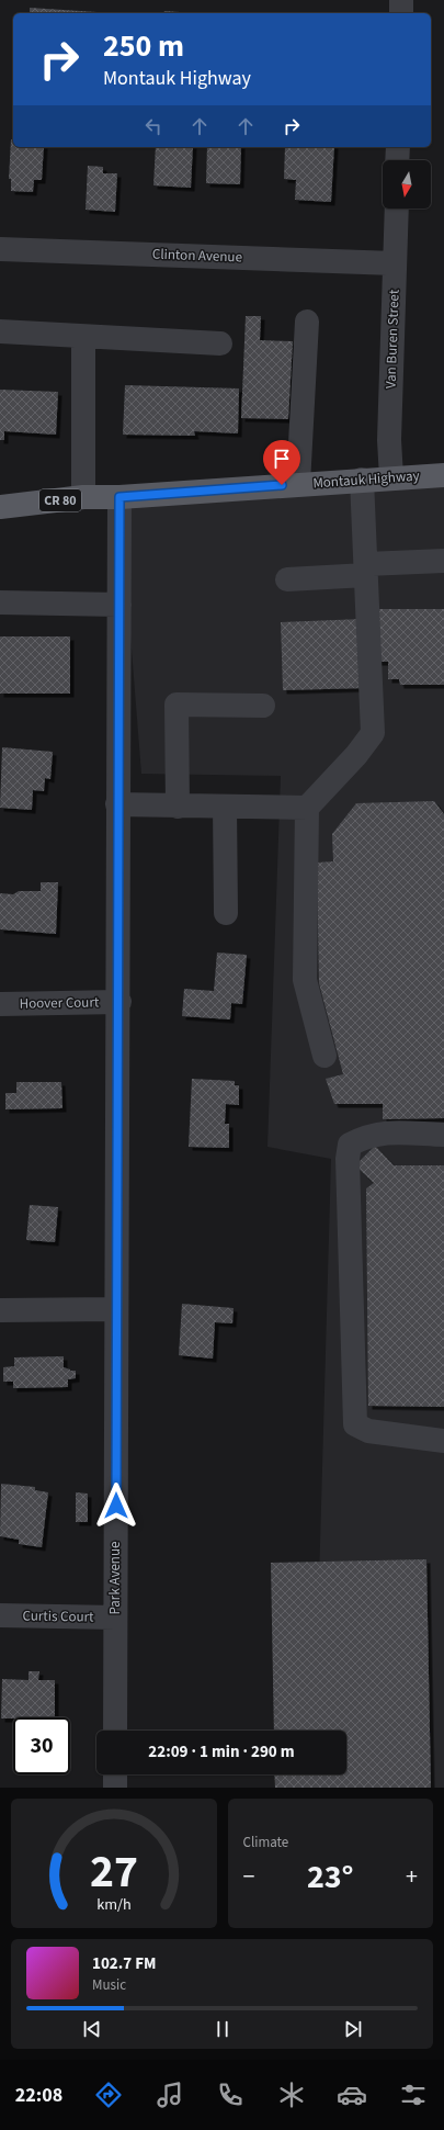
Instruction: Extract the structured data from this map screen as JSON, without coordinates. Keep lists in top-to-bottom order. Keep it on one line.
{"streets":{"main road":["Montauk Highway","CR 80"],"street":["Clinton Avenue","Van Buren Street","Hoover Court","Park Avenue","Curtis Court"]},"crossings":[["Clinton Avenue","Van Buren Street"],["Van Buren Street","Montauk Highway"],["Montauk Highway","Park Avenue"],["Hoover Court","Park Avenue"],["Park Avenue","Curtis Court"]],"north":"bottom","page":{"turn":["250 m","Montauk Highway"],"limit":"30","trip":"22:09 · 1 min · 290 m","tile":"Climate","heat":["−","23°","+"],"song":["102.7 FM","Music"],"tabs":"22:08","gauge":["27","km/h"]}}
